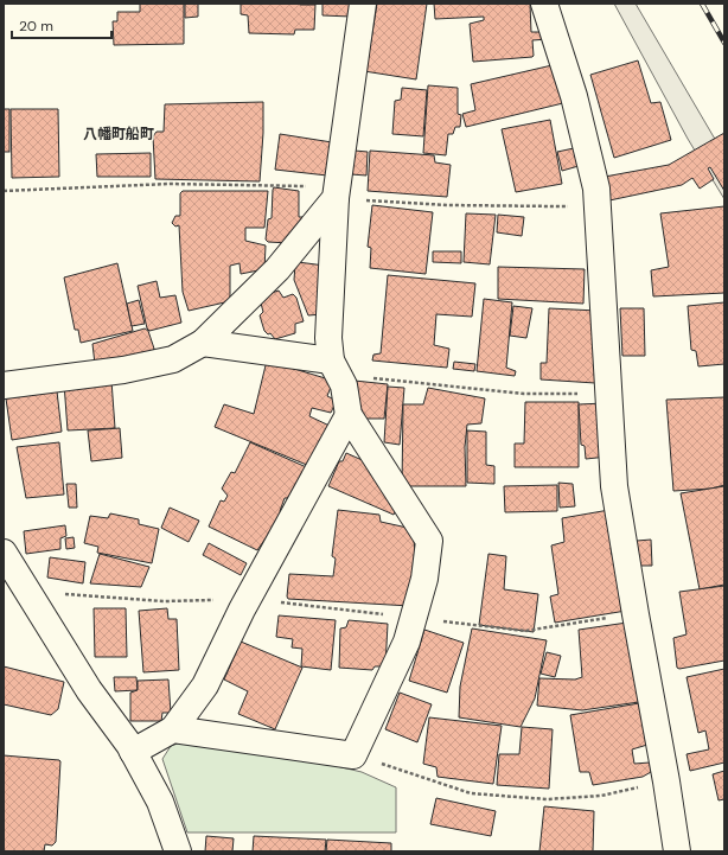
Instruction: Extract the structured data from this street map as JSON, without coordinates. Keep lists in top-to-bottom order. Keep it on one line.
{"districts":["八幡町船町"],"scale_bar":"20 m"}
